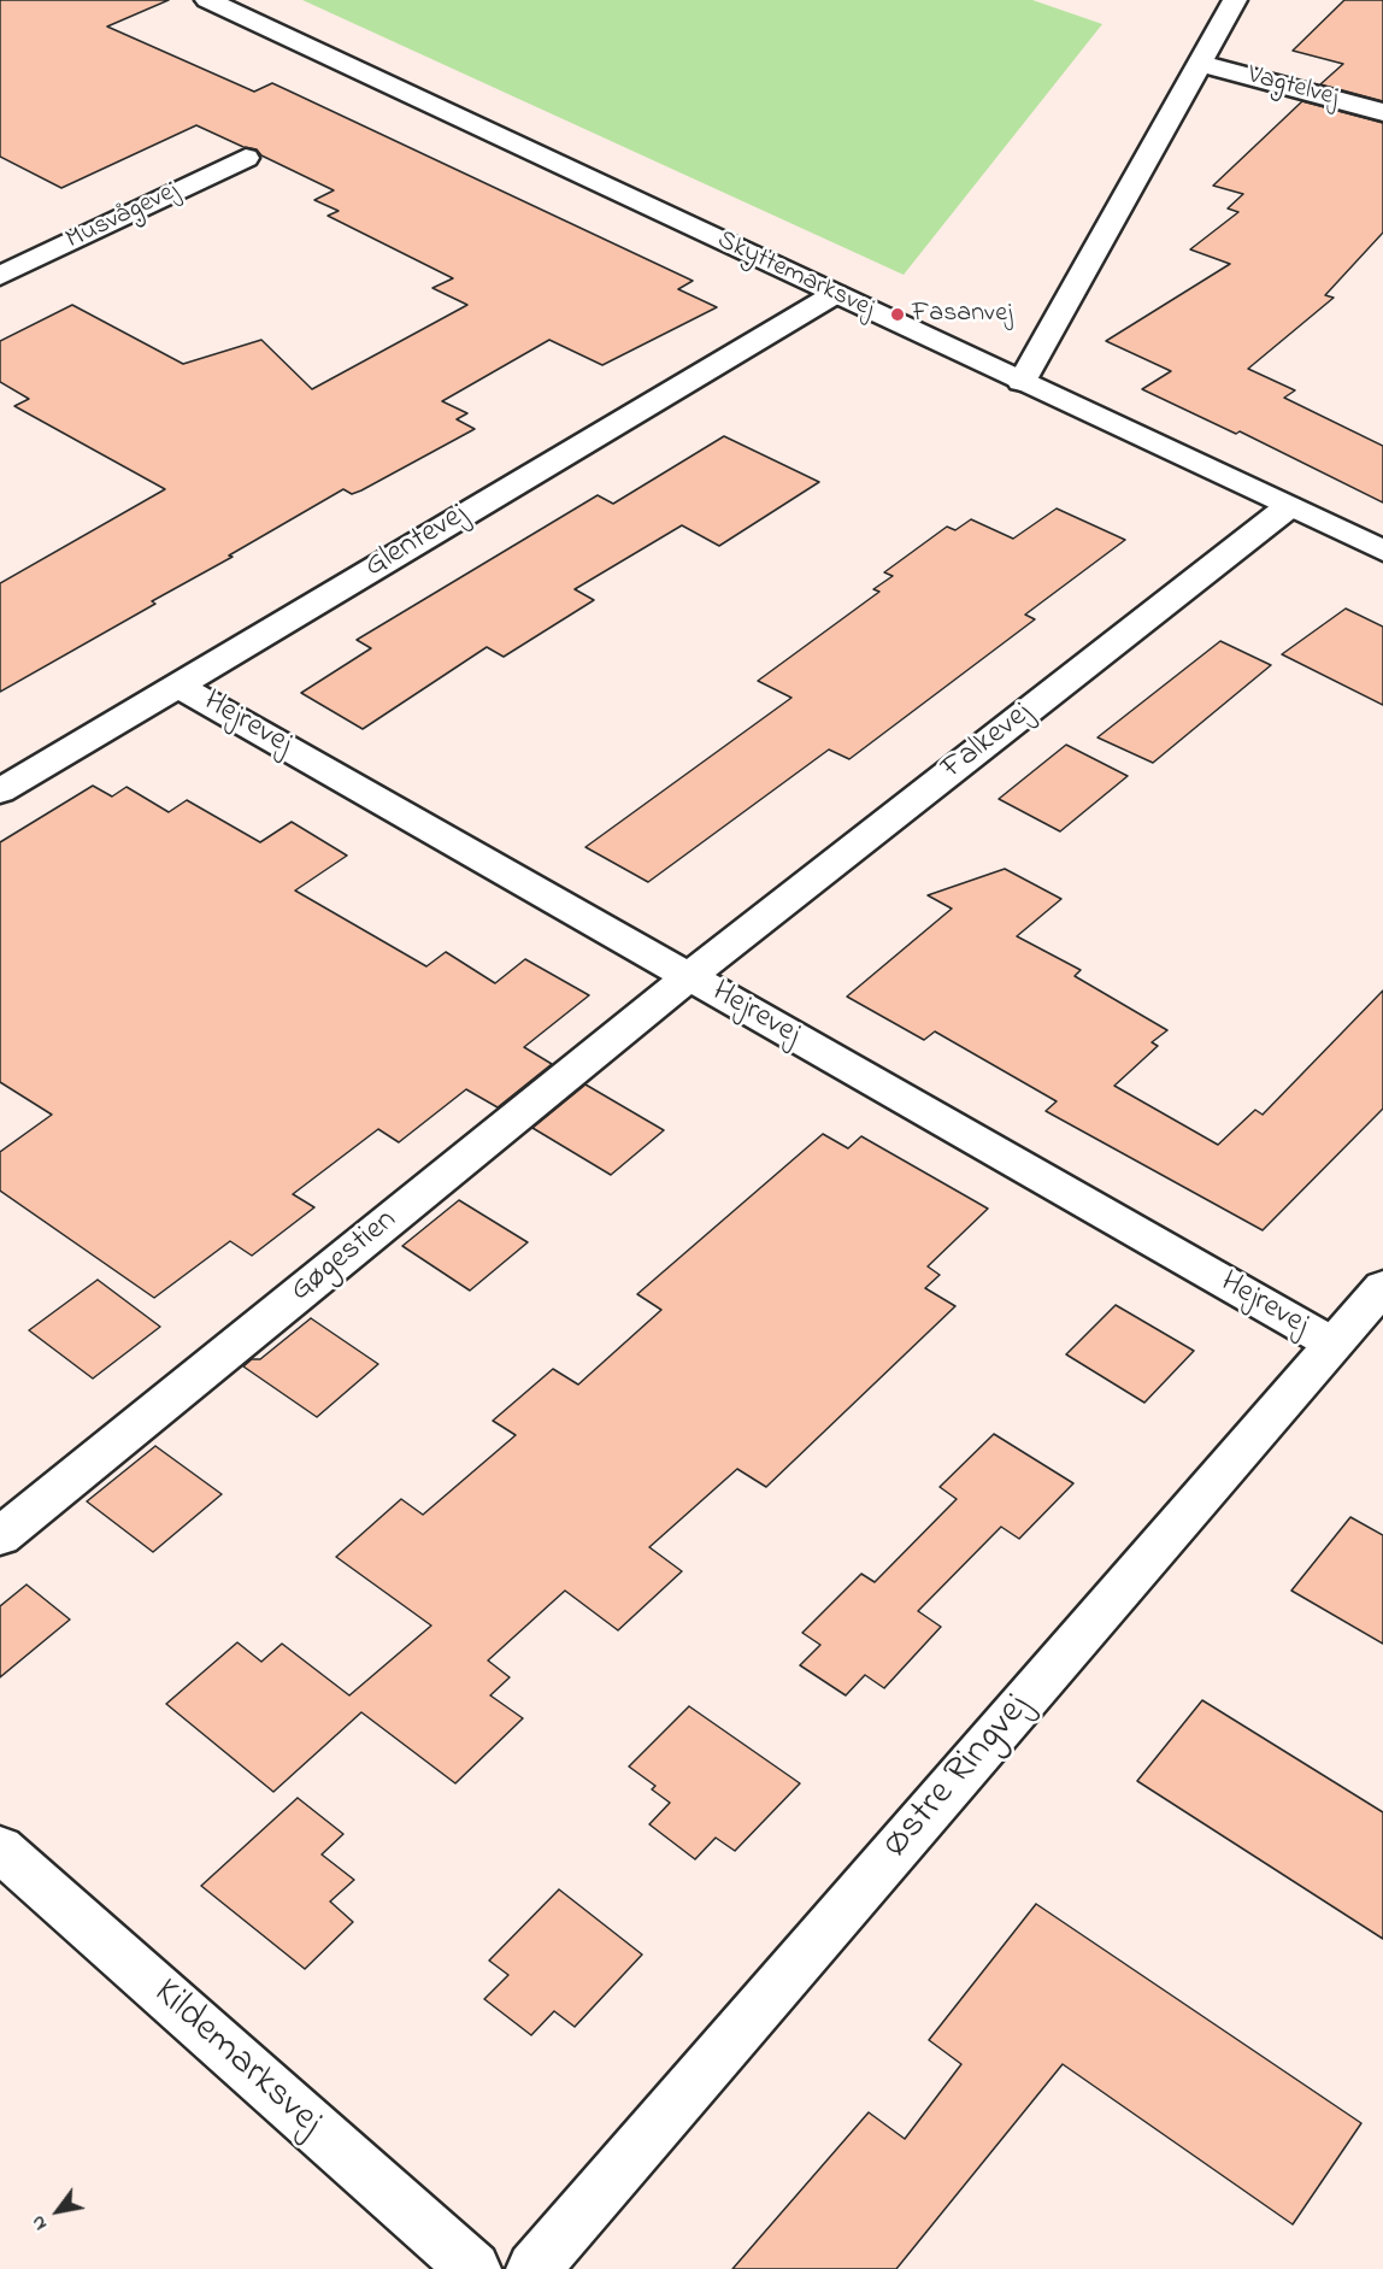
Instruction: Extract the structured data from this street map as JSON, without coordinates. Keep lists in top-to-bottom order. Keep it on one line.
{"streets":{"street":["Vagtelvej","Musvågevej","Skyttemarksvej","Glentevej","Hejrevej","Falkevej","Gøgestien","Østre Ringvej","Kildemarksvej"]},"crossings":[["Skyttemarksvej","Glentevej"],["Skyttemarksvej","Falkevej"],["Glentevej","Hejrevej"],["Hejrevej","Falkevej"],["Hejrevej","Gøgestien"],["Hejrevej","Østre Ringvej"],["Falkevej","Gøgestien"]],"places":["Fasanvej"],"north":"bottom left"}
